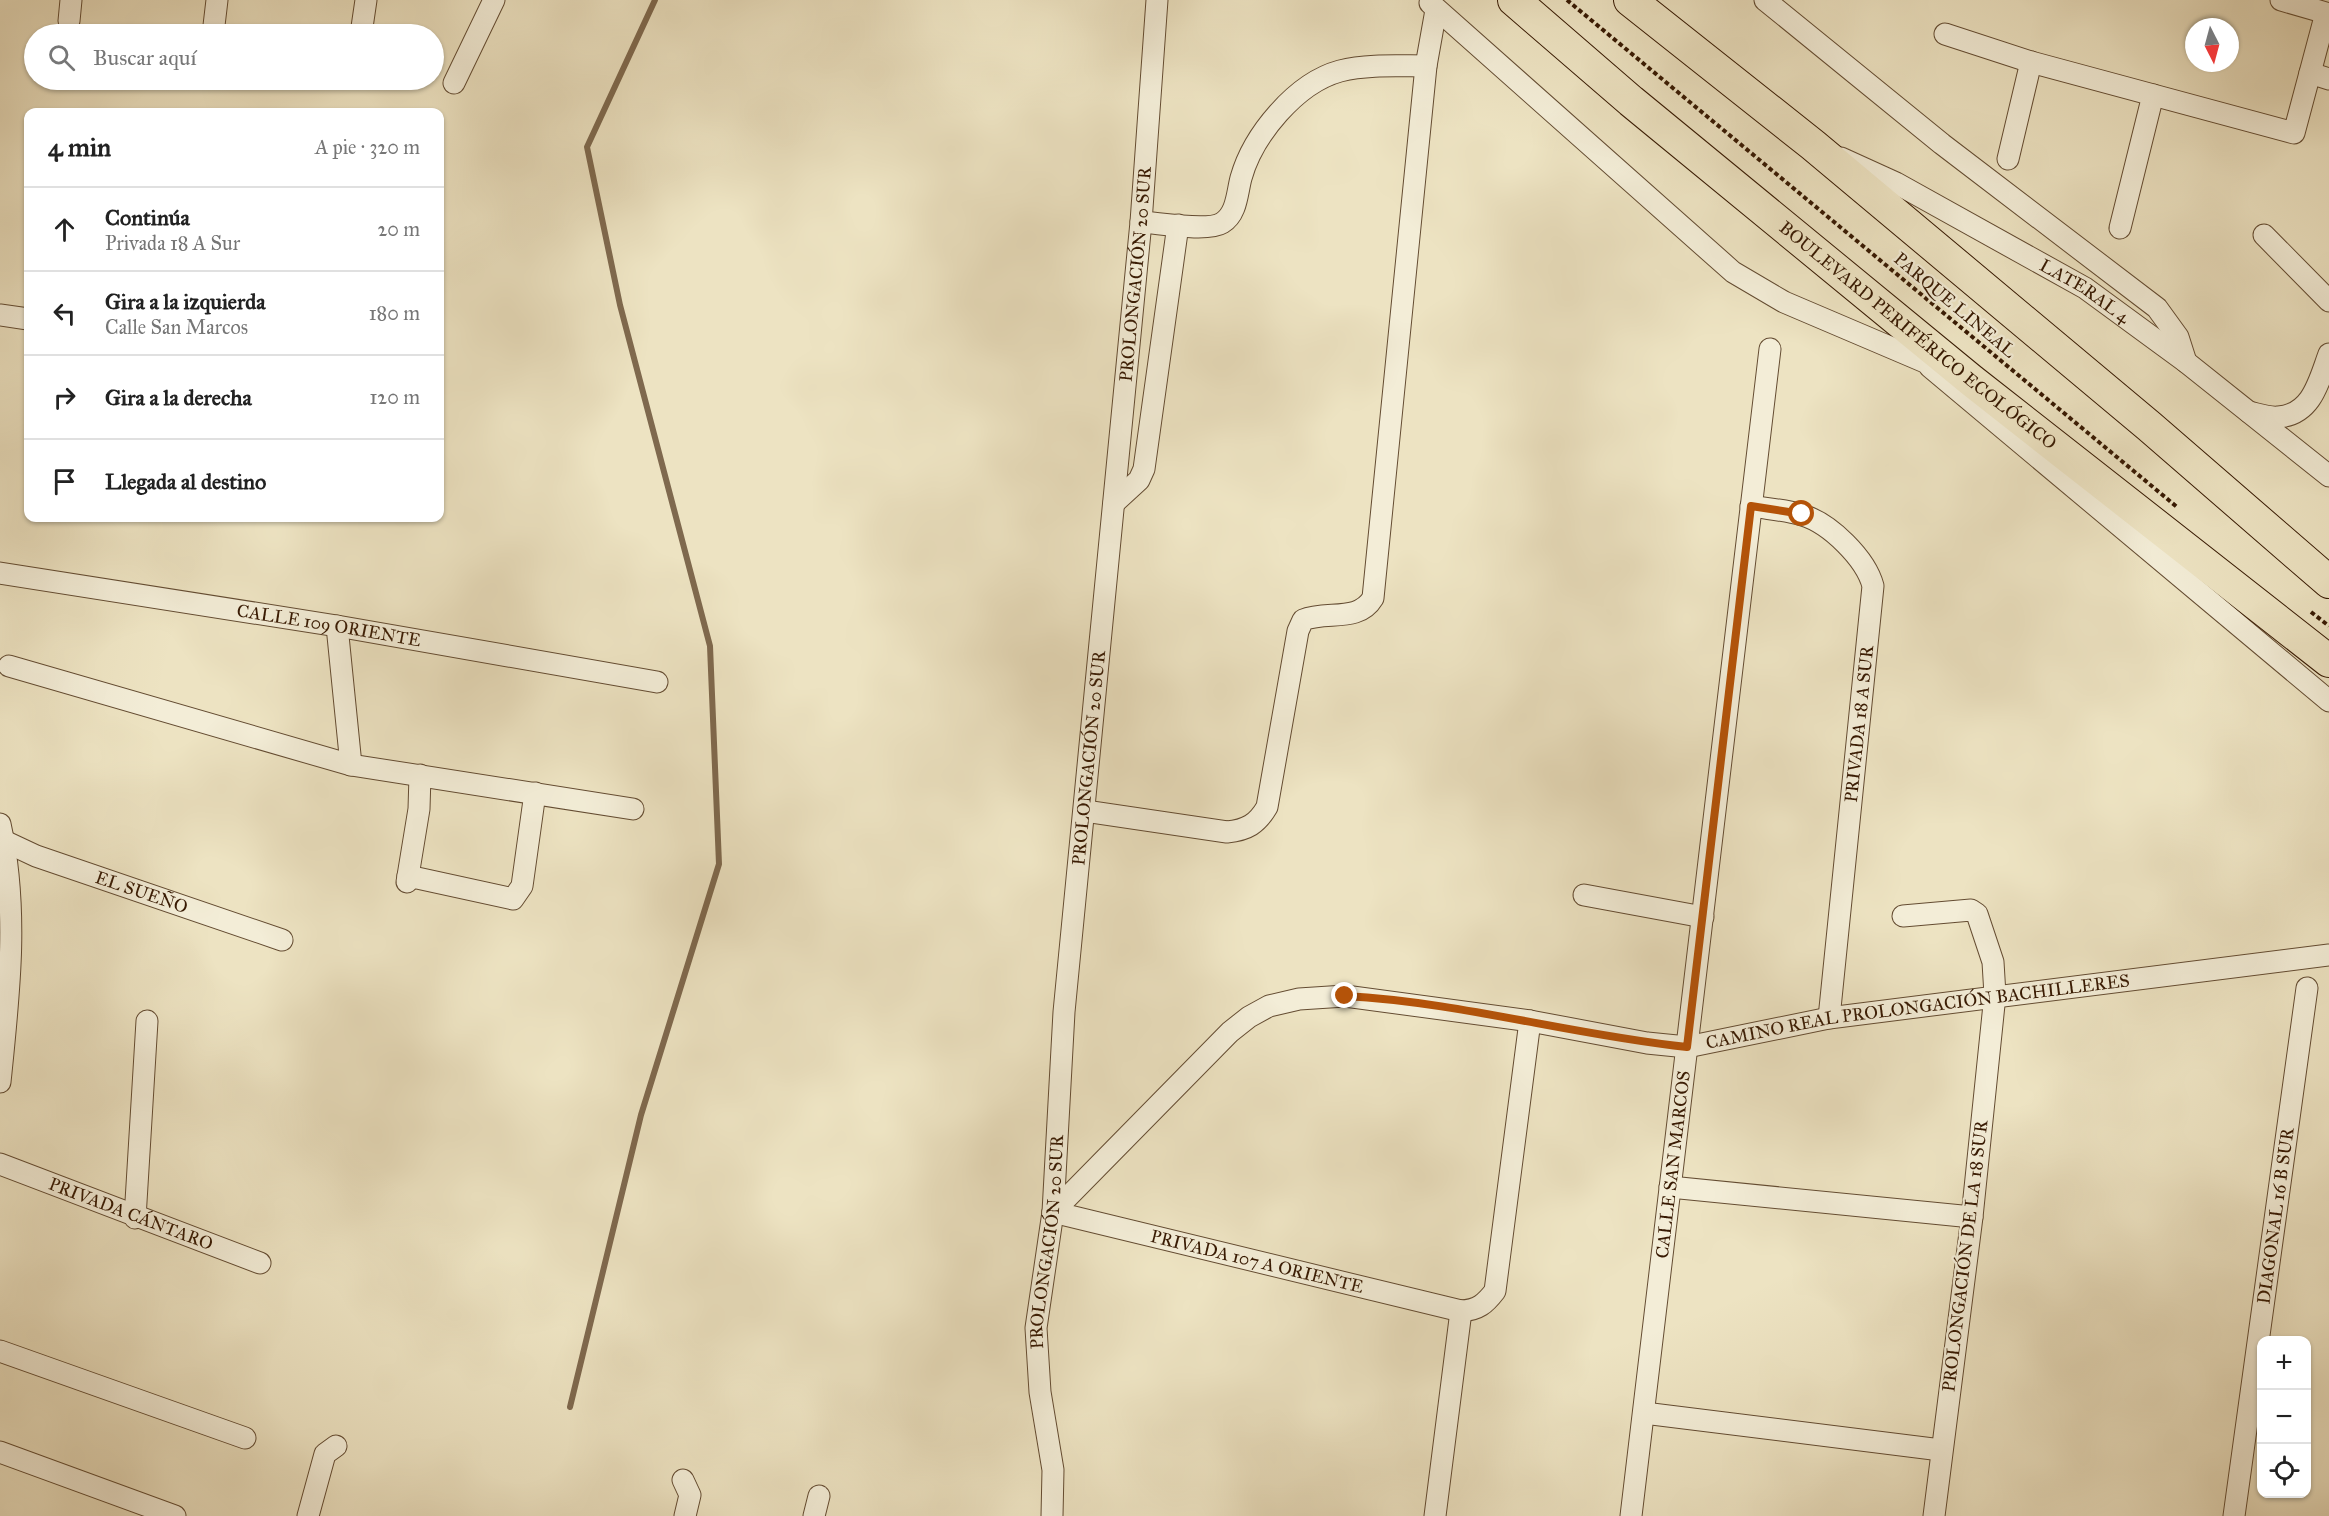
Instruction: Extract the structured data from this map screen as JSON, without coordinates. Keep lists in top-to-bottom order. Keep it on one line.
{"streets":{"highway":["BOULEVARD PERIFÉRICO ECOLÓGICO"],"street":["PROLONGACIÓN 20 SUR","LATERAL 4","CALLE 109 ORIENTE","PRIVADA 18 A SUR","EL SUEÑO","CAMINO REAL PROLONGACIÓN BACHILLERES","CALLE SAN MARCOS","PRIVADA CÁNTARO","DIAGONAL 16 B SUR","PROLONGACIÓN DE LA 18 SUR","PRIVADA 107 A ORIENTE"],"path":["PARQUE LINEAL"]},"crossings":[["PROLONGACIÓN 20 SUR","CAMINO REAL PROLONGACIÓN BACHILLERES"],["PROLONGACIÓN 20 SUR","PRIVADA 107 A ORIENTE"],["PRIVADA 18 A SUR","CAMINO REAL PROLONGACIÓN BACHILLERES"],["PRIVADA 18 A SUR","CALLE SAN MARCOS"],["CAMINO REAL PROLONGACIÓN BACHILLERES","CALLE SAN MARCOS"],["CAMINO REAL PROLONGACIÓN BACHILLERES","PROLONGACIÓN DE LA 18 SUR"],["CAMINO REAL PROLONGACIÓN BACHILLERES","PRIVADA 107 A ORIENTE"]],"north":"bottom","page":{"search":"Buscar aquí","heading":["4 min","A pie · 320 m"],"list":[["Continúa","Privada 18 A Sur","20 m"],["Gira a la izquierda","Calle San Marcos","180 m"],["Gira a la derecha","120 m"],"Llegada al destino"],"map_buttons":["+","−"]}}
